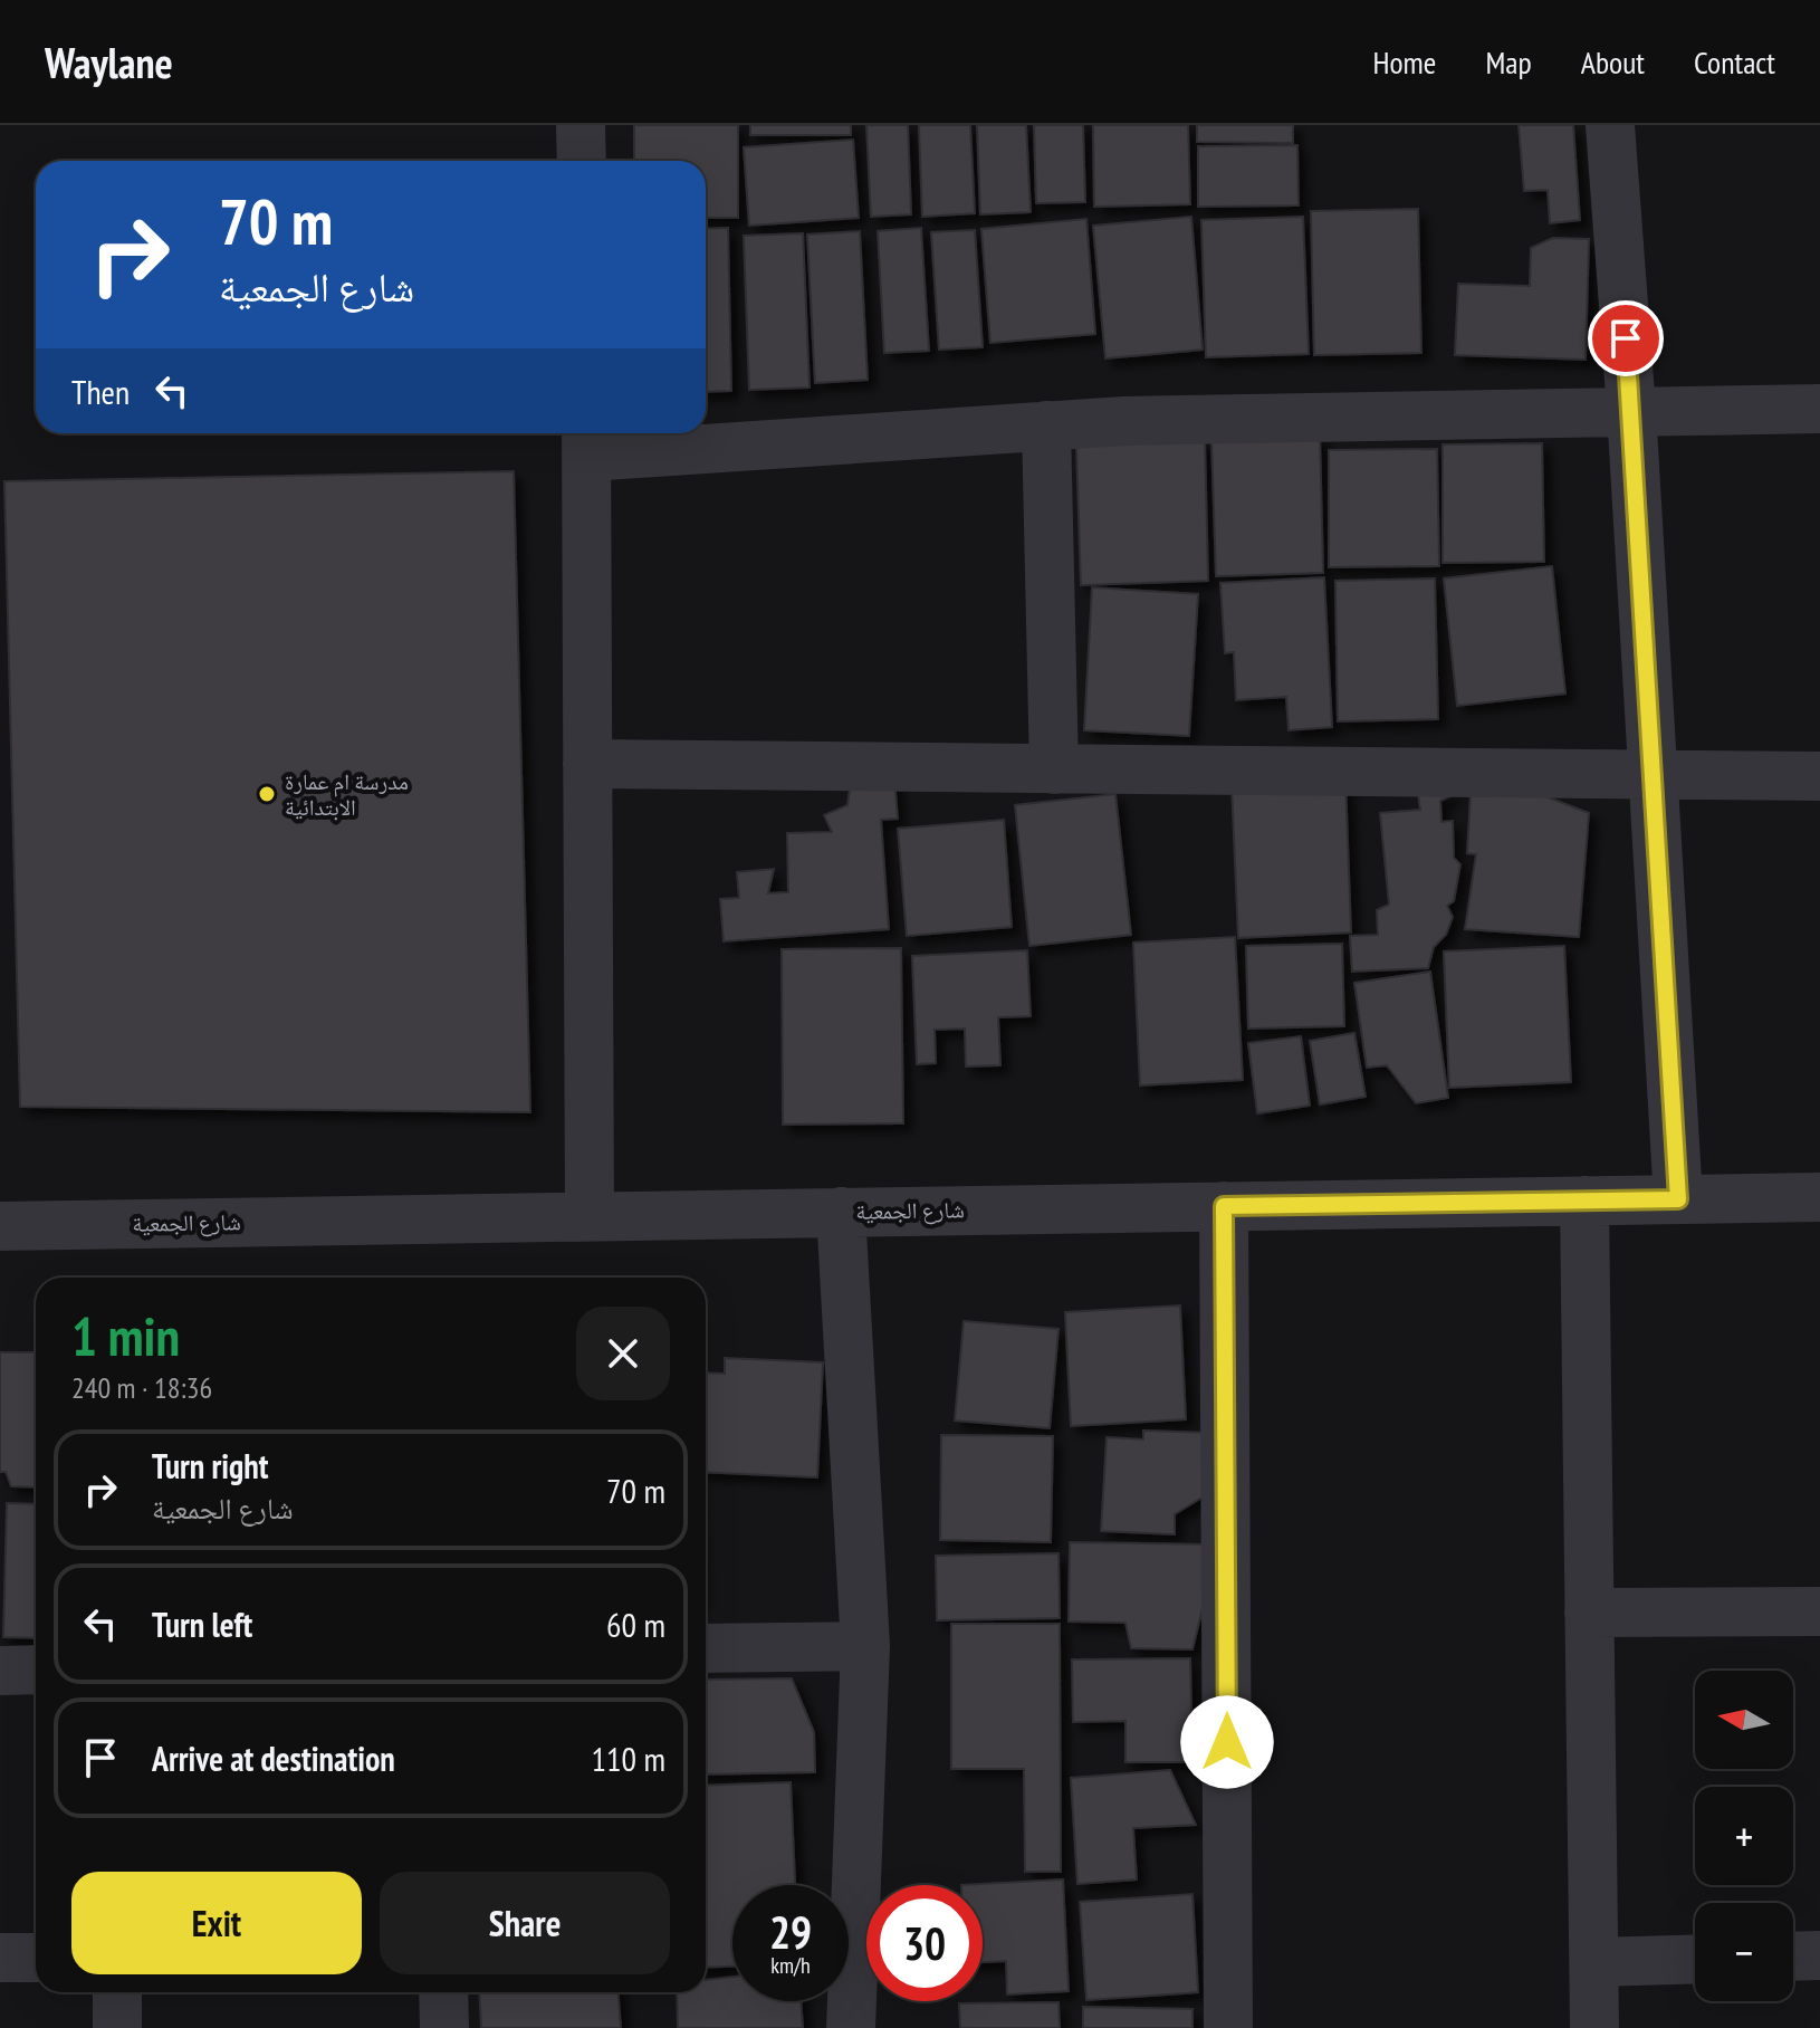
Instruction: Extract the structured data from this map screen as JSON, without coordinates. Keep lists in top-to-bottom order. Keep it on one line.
{"streets":{"street":["شارع الجمعية"]},"places":["مدرسة ام عمارة الابتدائية"],"north":"left","page":{"header":"Waylane","nav":["Home","Map","About","Contact"],"turn":["70 m","شارع الجمعية"],"then":"Then","heading":["1 min","240 m · 18:36"],"list":[{"name":"Turn right","note":"شارع الجمعية","value":"70 m"},{"name":"Turn left","value":"60 m"},{"name":"Arrive at destination","value":"110 m"}],"map_buttons":["+","−"],"buttons":["Exit","Share"],"speed":"29 km/h","limit":"30"}}
